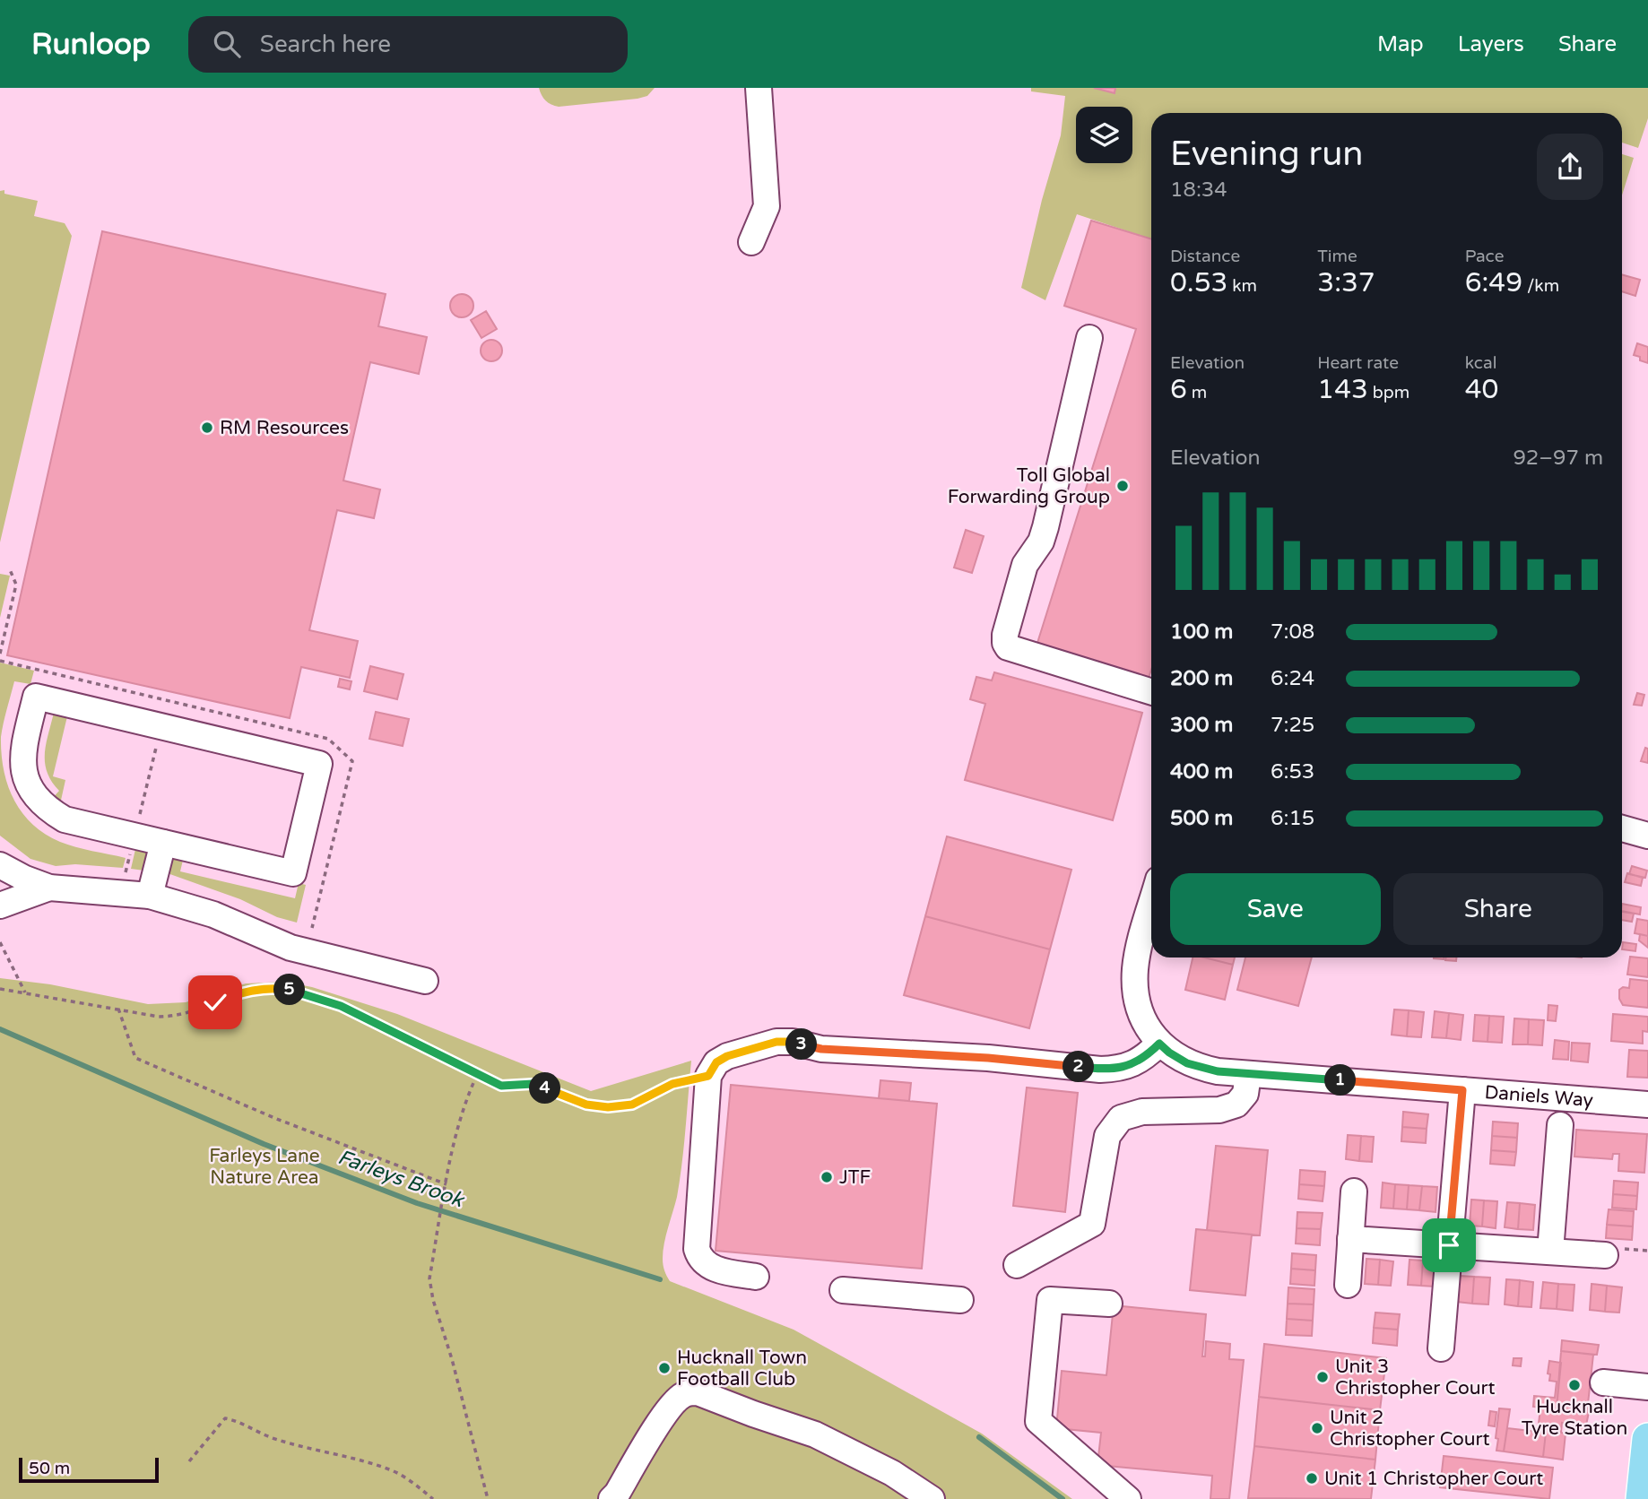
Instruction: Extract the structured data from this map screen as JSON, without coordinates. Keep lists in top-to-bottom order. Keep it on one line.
{"streets":{"street":["Daniels Way"]},"water":["Farleys Brook"],"parks":["Farleys Lane Nature Area"],"places":["RM Resources","Toll Global Forwarding Group","JTF","Hucknall Town Football Club","Unit 3 Christopher Court","Hucknall Tyre Station","Unit 2 Christopher Court","Unit 1 Christopher Court"],"scale_bar":"50 m","page":{"header":"Runloop","search":"Search here","nav":["Map","Layers","Share"],"heading":["Evening run","18:34"],"stats":[["Distance","0.53 km"],["Time","3:37"],["Pace","6:49 /km"],["Elevation","6 m"],["Heart rate","143 bpm"],["kcal","40"]],"chart":["Elevation","92–97 m"],"list":[{"name":"100 m","note":"7:08"},{"name":"200 m","note":"6:24"},{"name":"300 m","note":"7:25"},{"name":"400 m","note":"6:53"},{"name":"500 m","note":"6:15"}],"buttons":["Save","Share"],"pins":["5","3","2","1","4"],"scale":"50 m"}}
